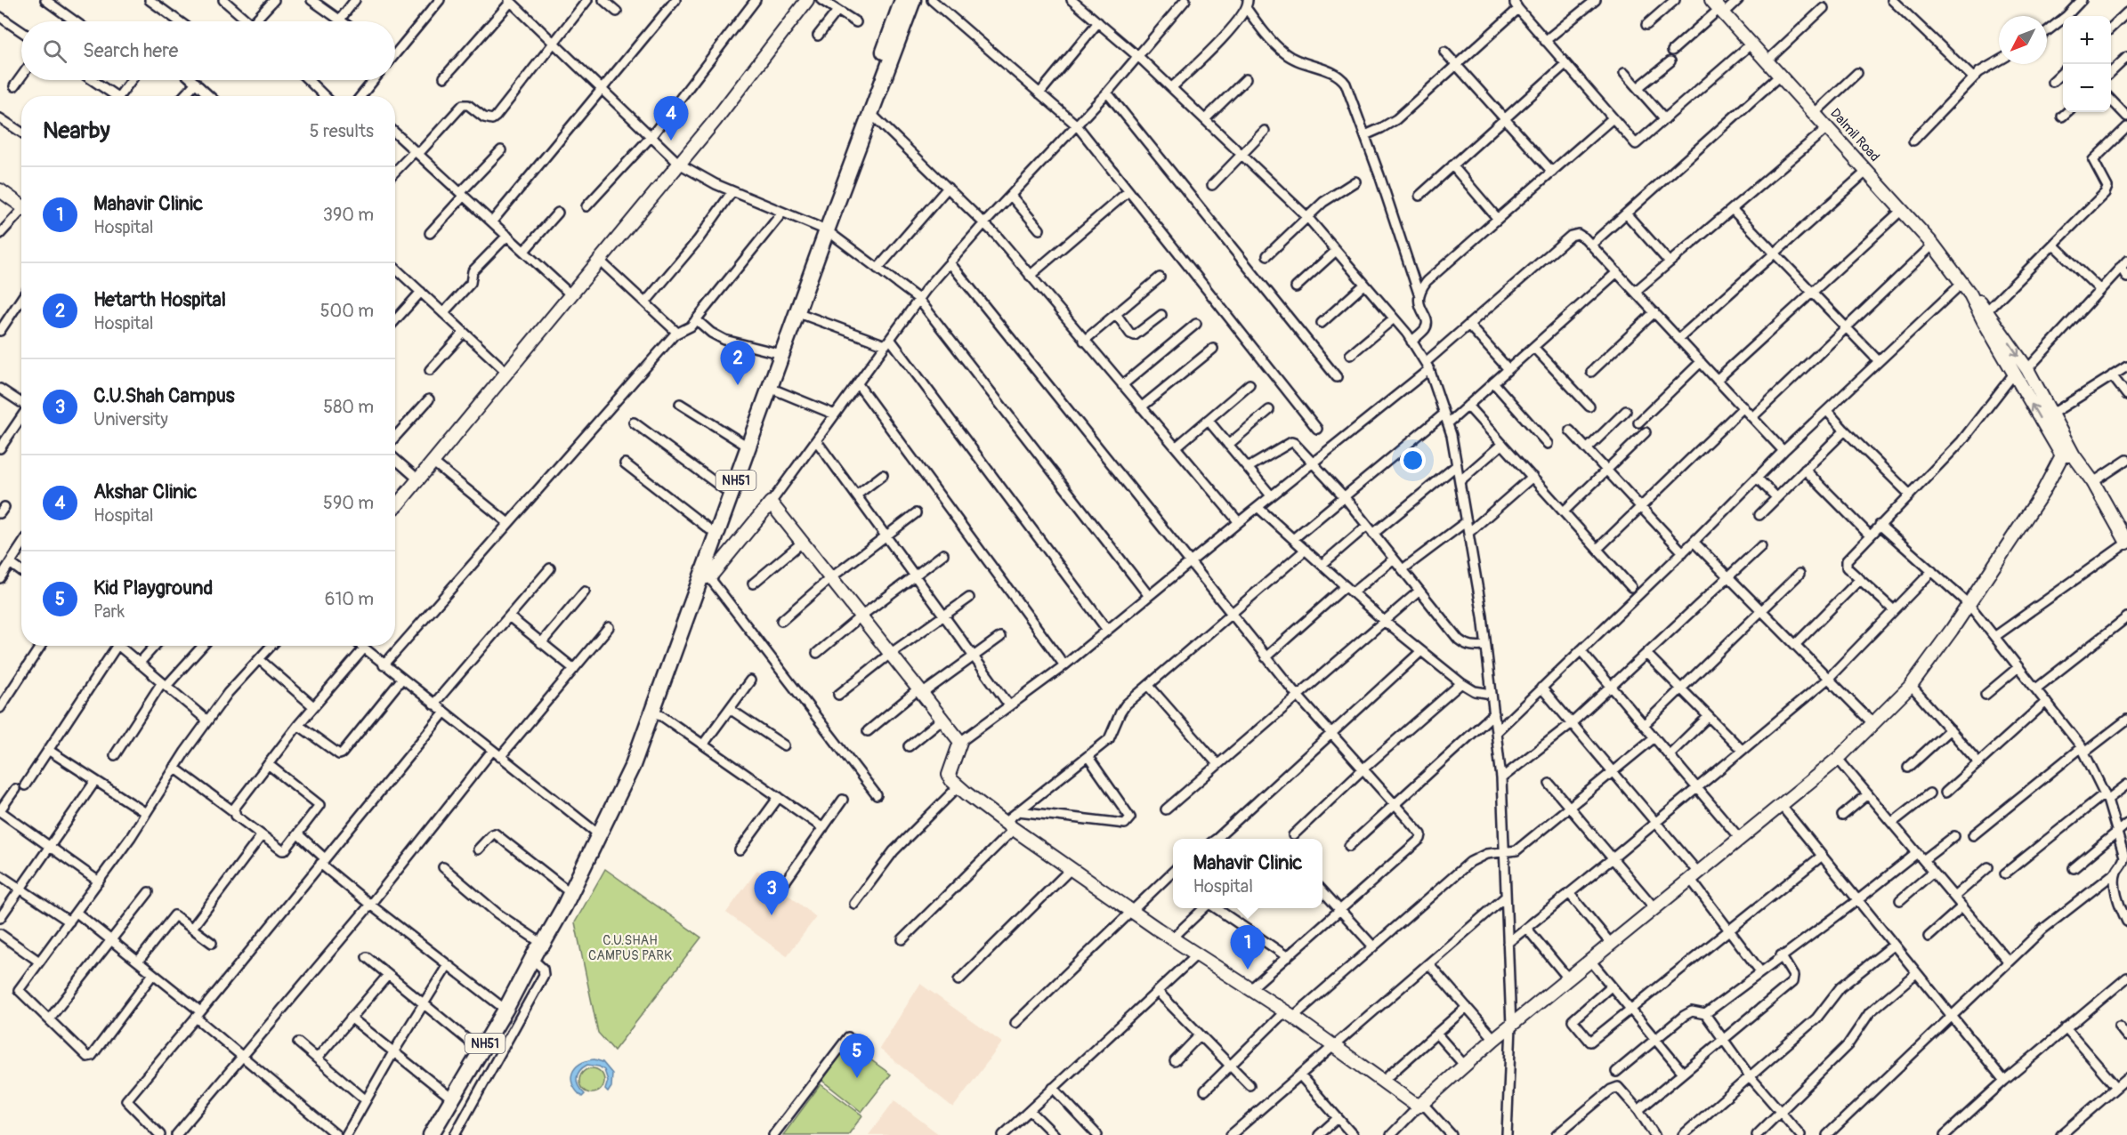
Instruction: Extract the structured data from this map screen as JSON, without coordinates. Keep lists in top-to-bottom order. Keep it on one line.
{"streets":{"highway":["NH51"],"street":["Dalmil Road"]},"parks":["C.U.SHAH CAMPUS PARK"],"north":"bottom left","page":{"map_buttons":["+","−"],"search":"Search here","pins":["4","2","3","1","5"],"heading":["Nearby","5 results"],"list":[{"mark":"1","name":"Mahavir Clinic","note":"Hospital","value":"390 m"},{"mark":"2","name":"Hetarth Hospital","note":"Hospital","value":"500 m"},{"mark":"3","name":"C.U.Shah Campus","note":"University","value":"580 m"},{"mark":"4","name":"Akshar Clinic","note":"Hospital","value":"590 m"},{"mark":"5","name":"Kid Playground","note":"Park","value":"610 m"}],"popup":["Mahavir Clinic","Hospital"]}}
